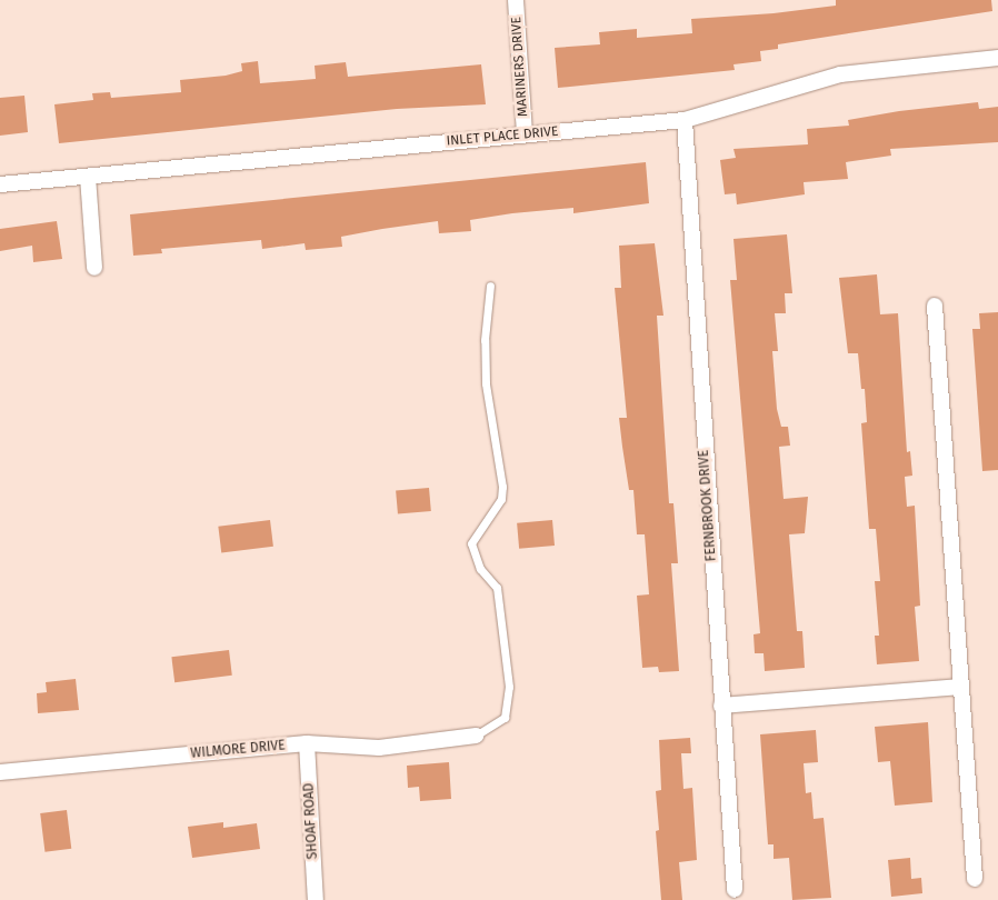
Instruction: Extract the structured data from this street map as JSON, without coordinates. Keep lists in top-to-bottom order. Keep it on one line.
{"streets":{"street":["MARINERS DRIVE","INLET PLACE DRIVE","FERNBROOK DRIVE","WILMORE DRIVE","SHOAF ROAD"]},"crossings":[["MARINERS DRIVE","INLET PLACE DRIVE"],["INLET PLACE DRIVE","FERNBROOK DRIVE"],["WILMORE DRIVE","SHOAF ROAD"]]}
